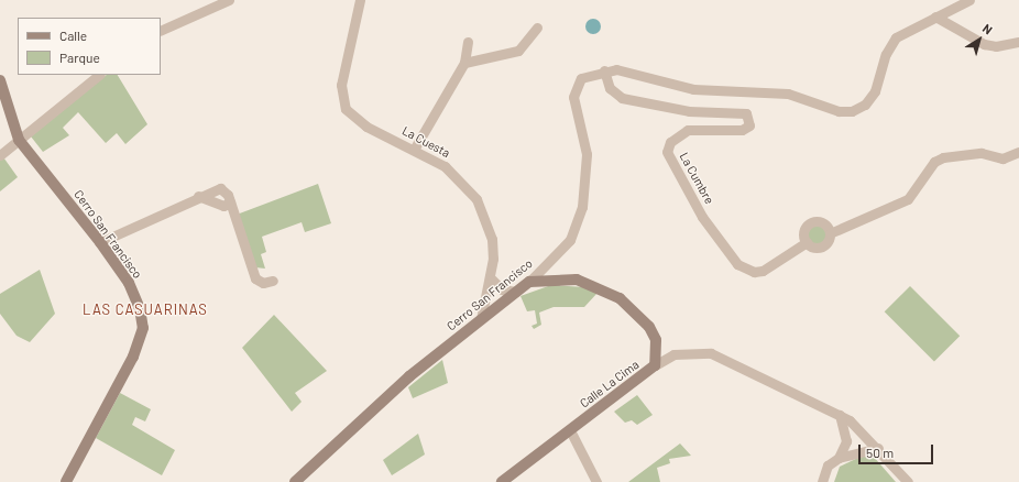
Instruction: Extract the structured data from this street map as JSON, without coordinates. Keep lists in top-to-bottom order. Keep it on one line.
{"streets":{"street":["La Cuesta","La Cumbre","Cerro San Francisco","Calle La Cima"]},"crossings":[["La Cuesta","Cerro San Francisco"],["La Cumbre","Cerro San Francisco"],["Cerro San Francisco","Calle La Cima"]],"districts":["LAS CASUARINAS"],"legend":["Calle","Parque"],"scale_bar":"50 m","north":"top right"}
